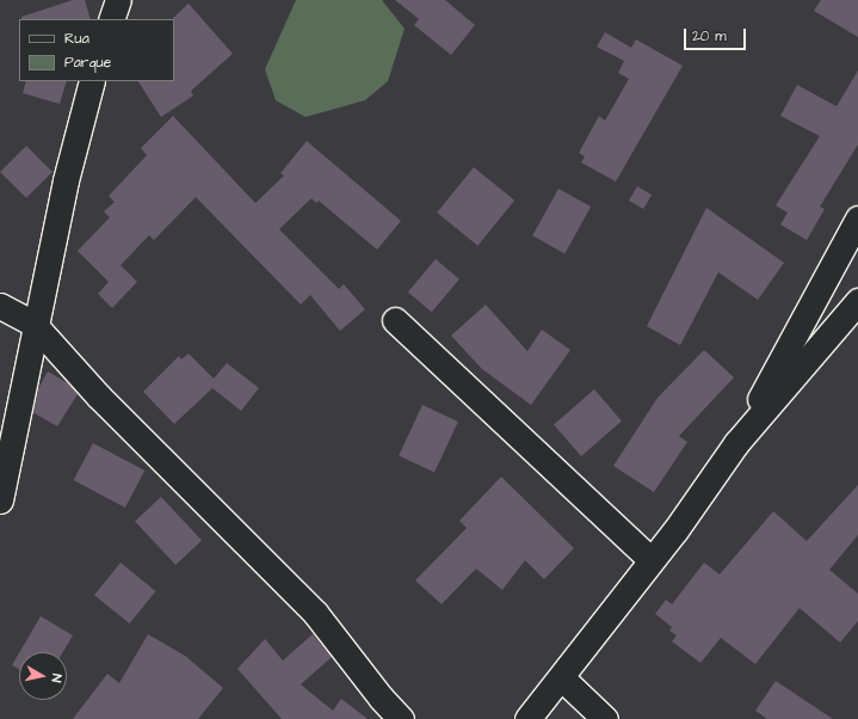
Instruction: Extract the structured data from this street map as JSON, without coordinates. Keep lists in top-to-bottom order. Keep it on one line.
{"legend":["Rua","Parque"],"scale_bar":"20 m","north":"right"}
